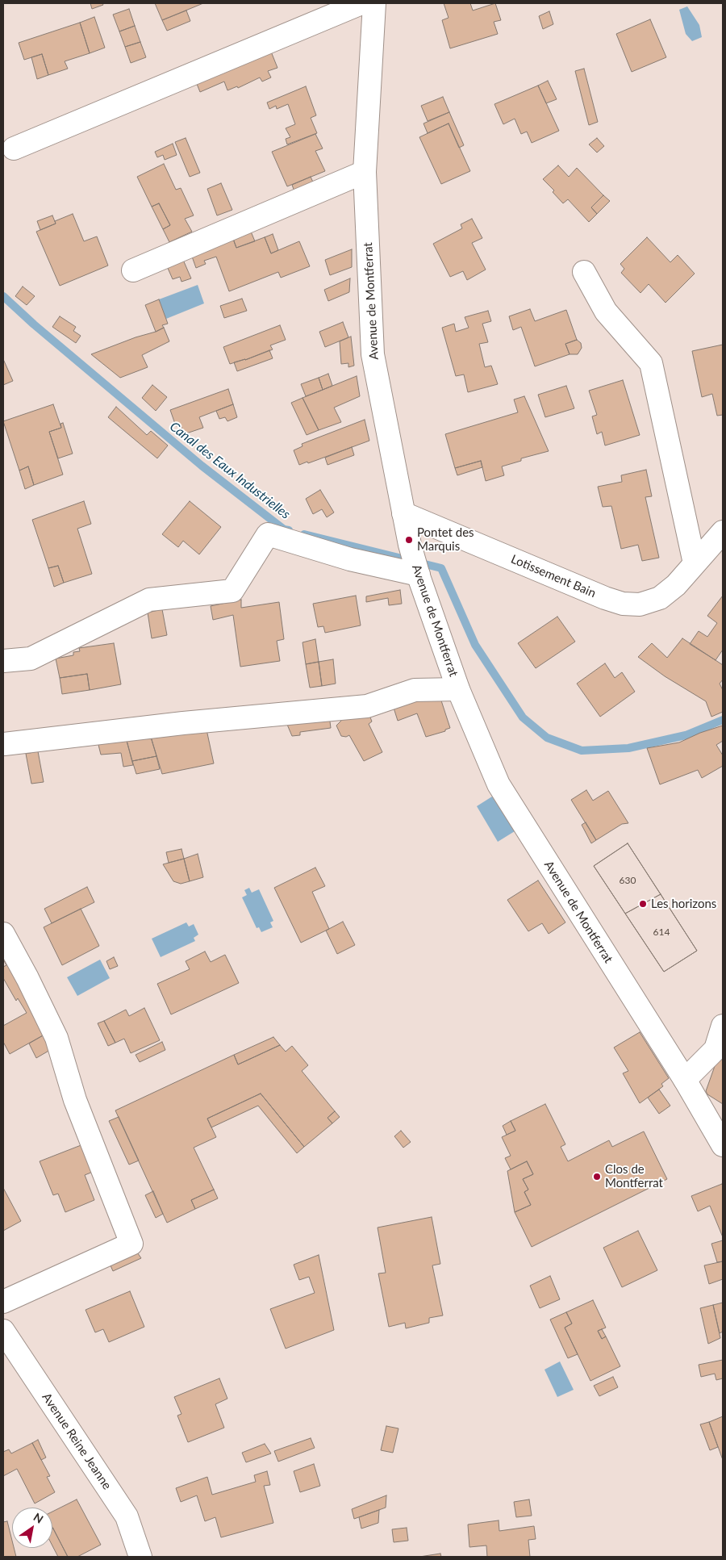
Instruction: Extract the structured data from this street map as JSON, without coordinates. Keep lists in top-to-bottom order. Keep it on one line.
{"streets":{"street":["Avenue de Montferrat","Lotissement Bain","Avenue Reine Jeanne"]},"crossings":[["Avenue de Montferrat","Lotissement Bain"]],"water":["Canal des Eaux Industrielles"],"places":["Pontet des Marquis","Les horizons","Clos de Montferrat"],"house_numbers":["630","614"],"north":"top right"}
